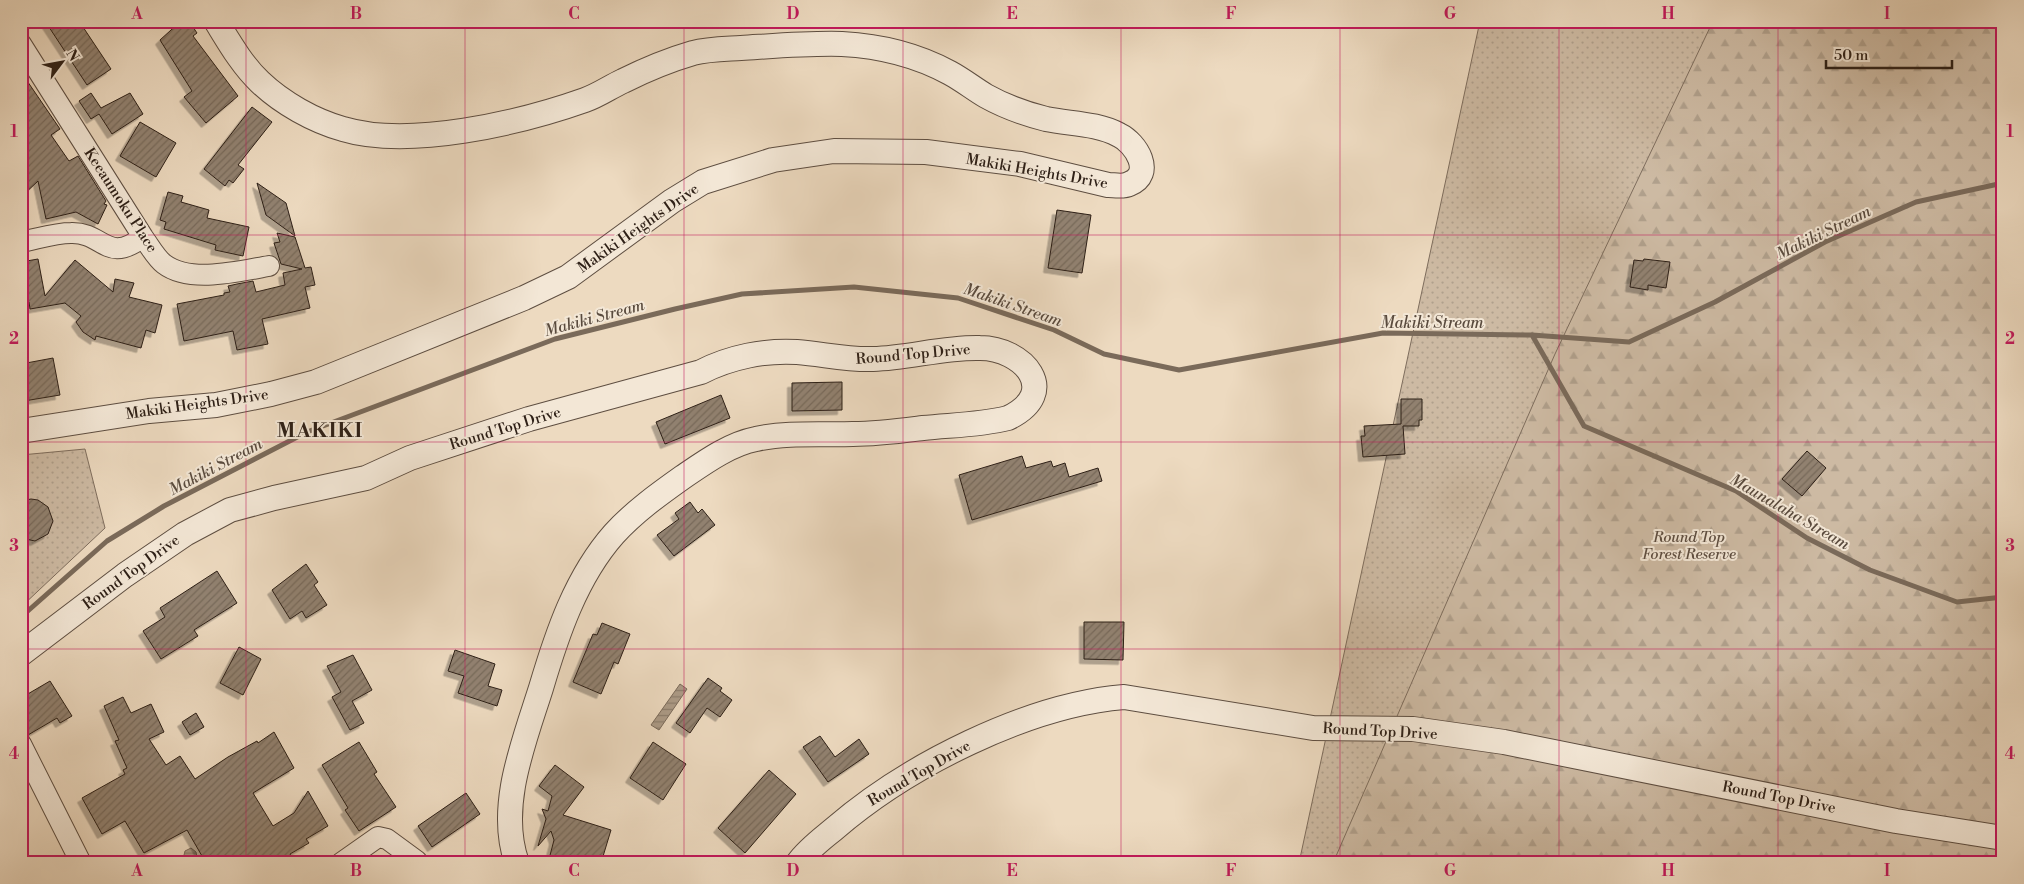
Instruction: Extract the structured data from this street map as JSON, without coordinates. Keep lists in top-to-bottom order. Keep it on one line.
{"streets":{"street":["Makiki Heights Drive","Keeaumoku Place","Round Top Drive"]},"districts":["MAKIKI"],"water":["Makiki Stream","Maunalaha Stream"],"parks":["Round Top Forest Reserve"],"scale_bar":"50 m","north":"top right","grid":{"columns":["A","B","C","D","E","F","G","H","I"],"rows":["1","2","3","4"]}}
